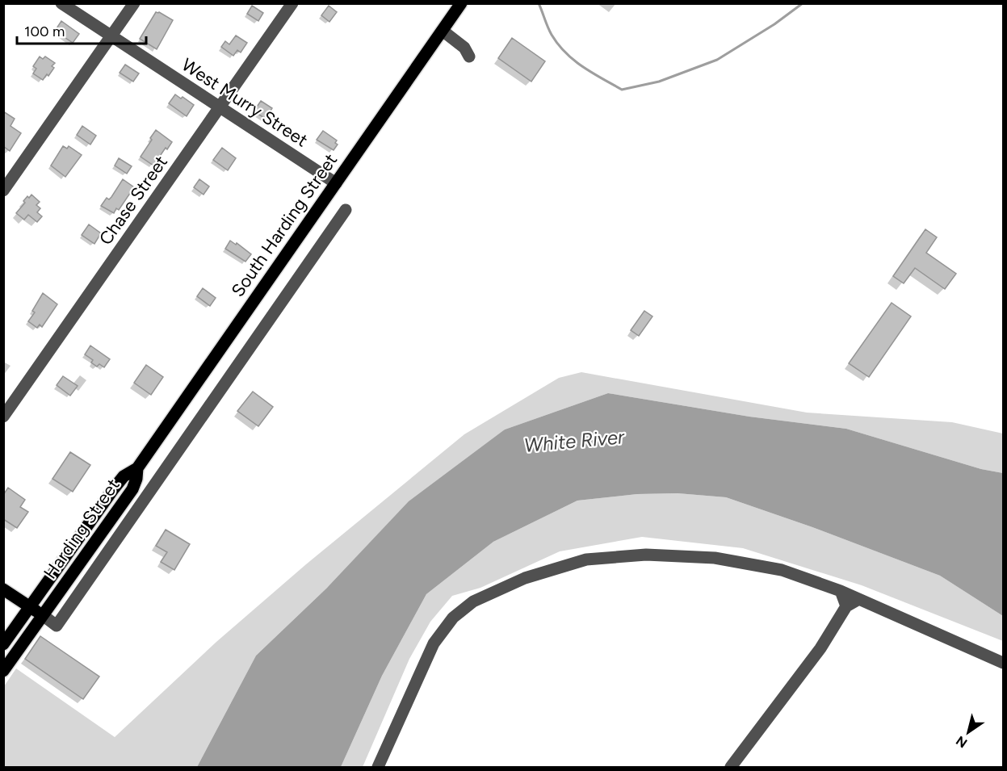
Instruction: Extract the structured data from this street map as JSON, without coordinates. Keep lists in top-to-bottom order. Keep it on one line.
{"streets":{"main road":["South Harding Street","Harding Street"],"street":["West Murry Street","Chase Street"]},"crossings":[["West Murry Street","Chase Street"],["West Murry Street","South Harding Street"],["South Harding Street","Harding Street"]],"water":["White River"],"scale_bar":"100 m","north":"bottom left"}
